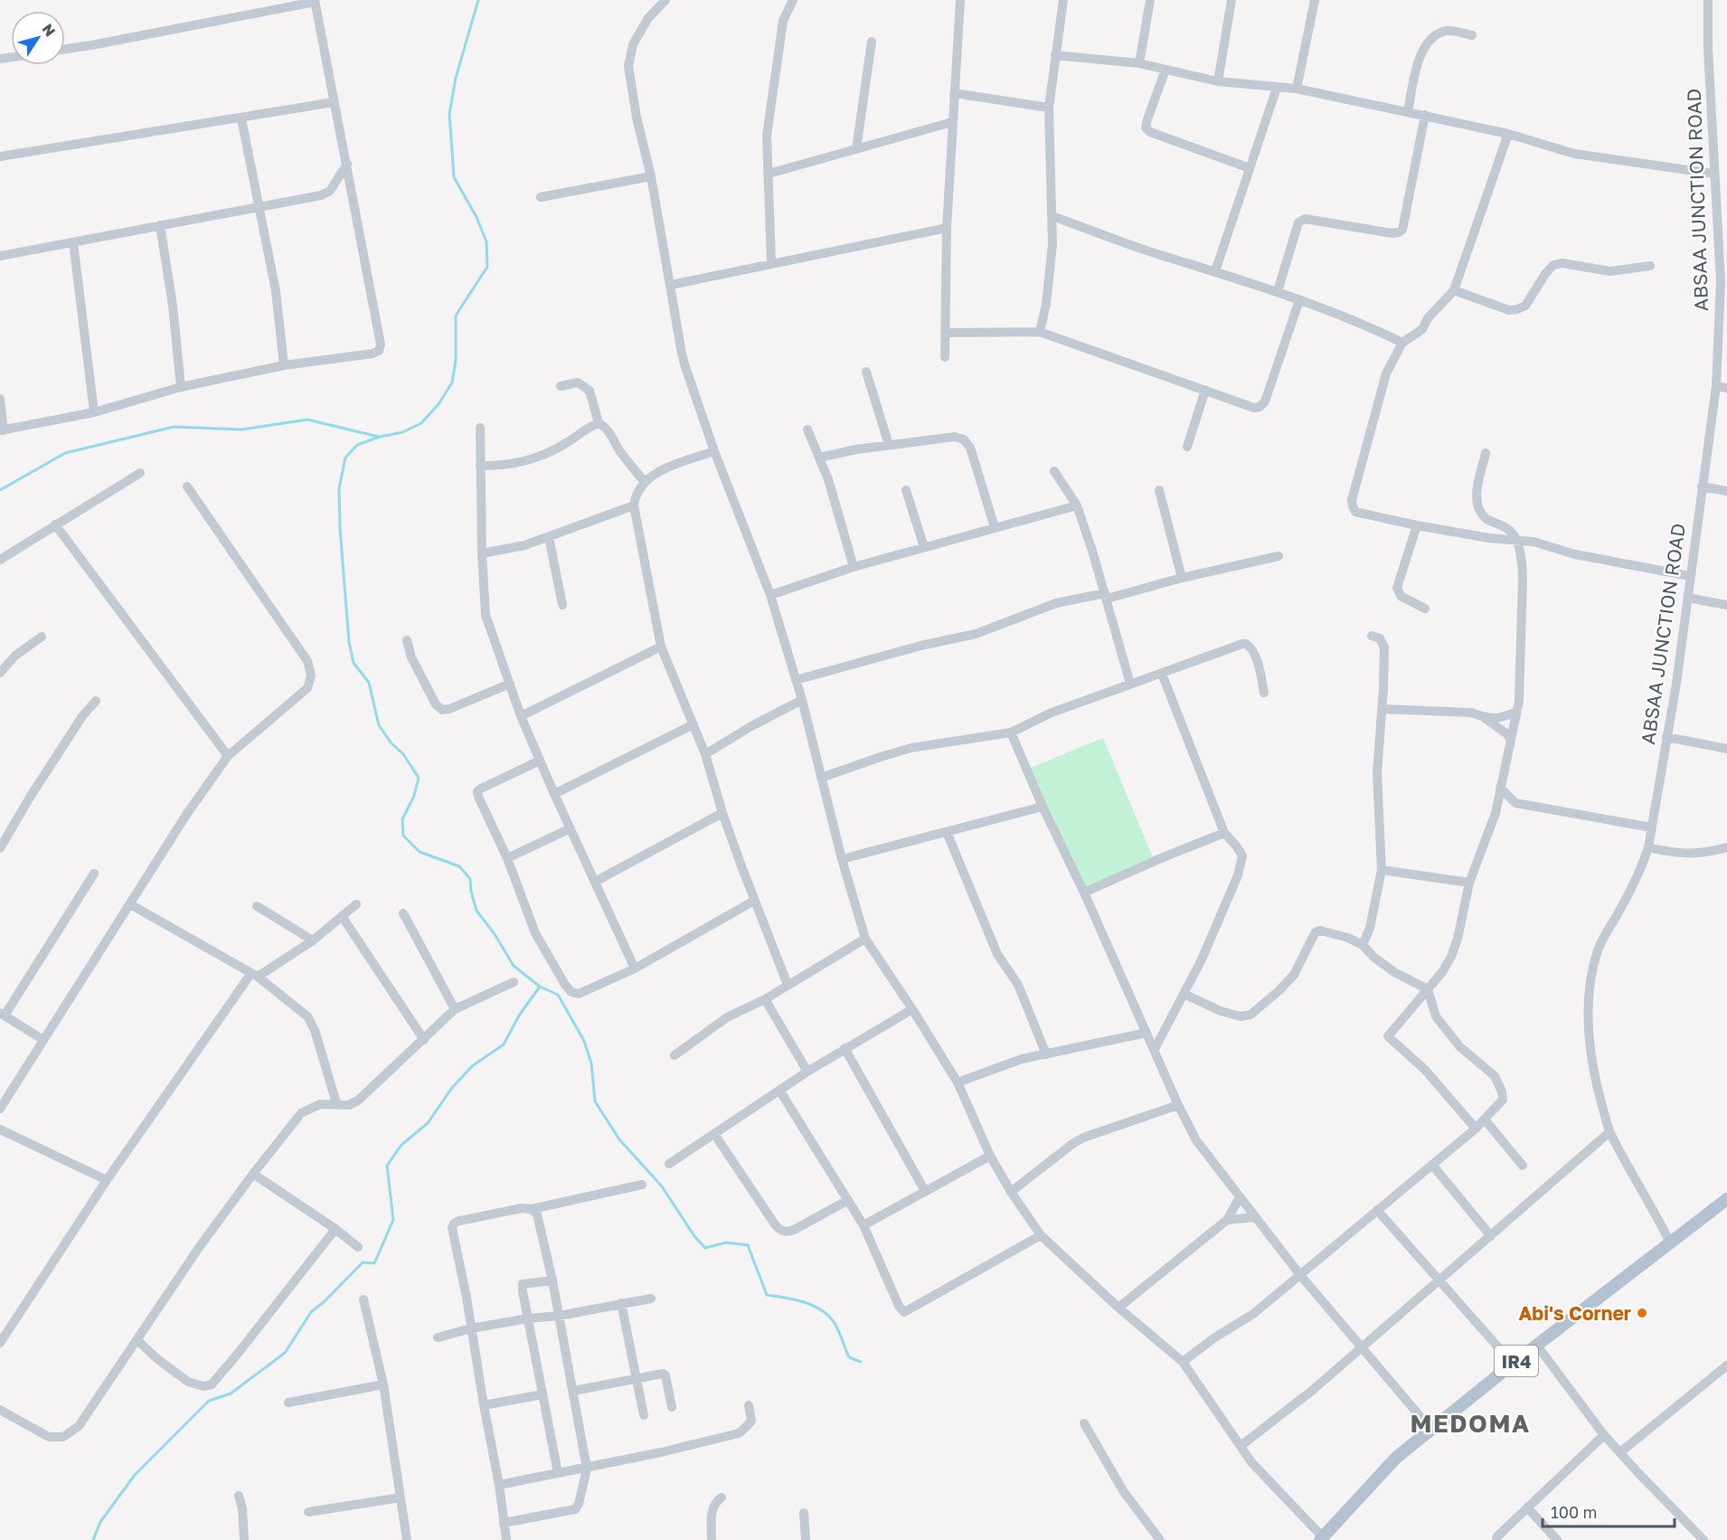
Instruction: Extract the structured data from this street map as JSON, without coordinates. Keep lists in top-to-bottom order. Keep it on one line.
{"streets":{"main road":["IR4"],"street":["ABSAA JUNCTION ROAD"]},"crossings":[["ABSAA JUNCTION ROAD","IR4"]],"districts":["MEDOMA"],"places":["Abi's Corner"],"scale_bar":"100 m","north":"top right"}
